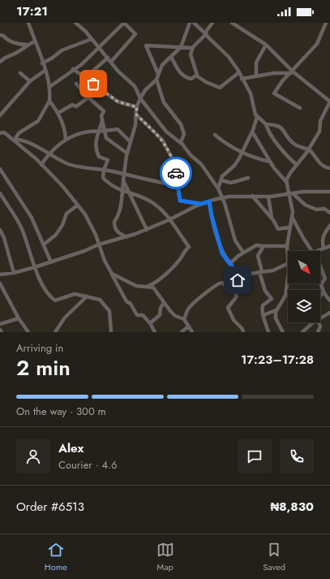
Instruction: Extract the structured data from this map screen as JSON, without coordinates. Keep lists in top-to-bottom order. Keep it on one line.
{"north":"bottom right","page":{"status":"17:21","heading":["2 min","Arriving in","17:23–17:28"],"panel":["Alex","Courier · 4.6","Order #6513","₦8,830"],"bar":"On the way · 300 m","tabs":["Home","Map","Saved"]}}
